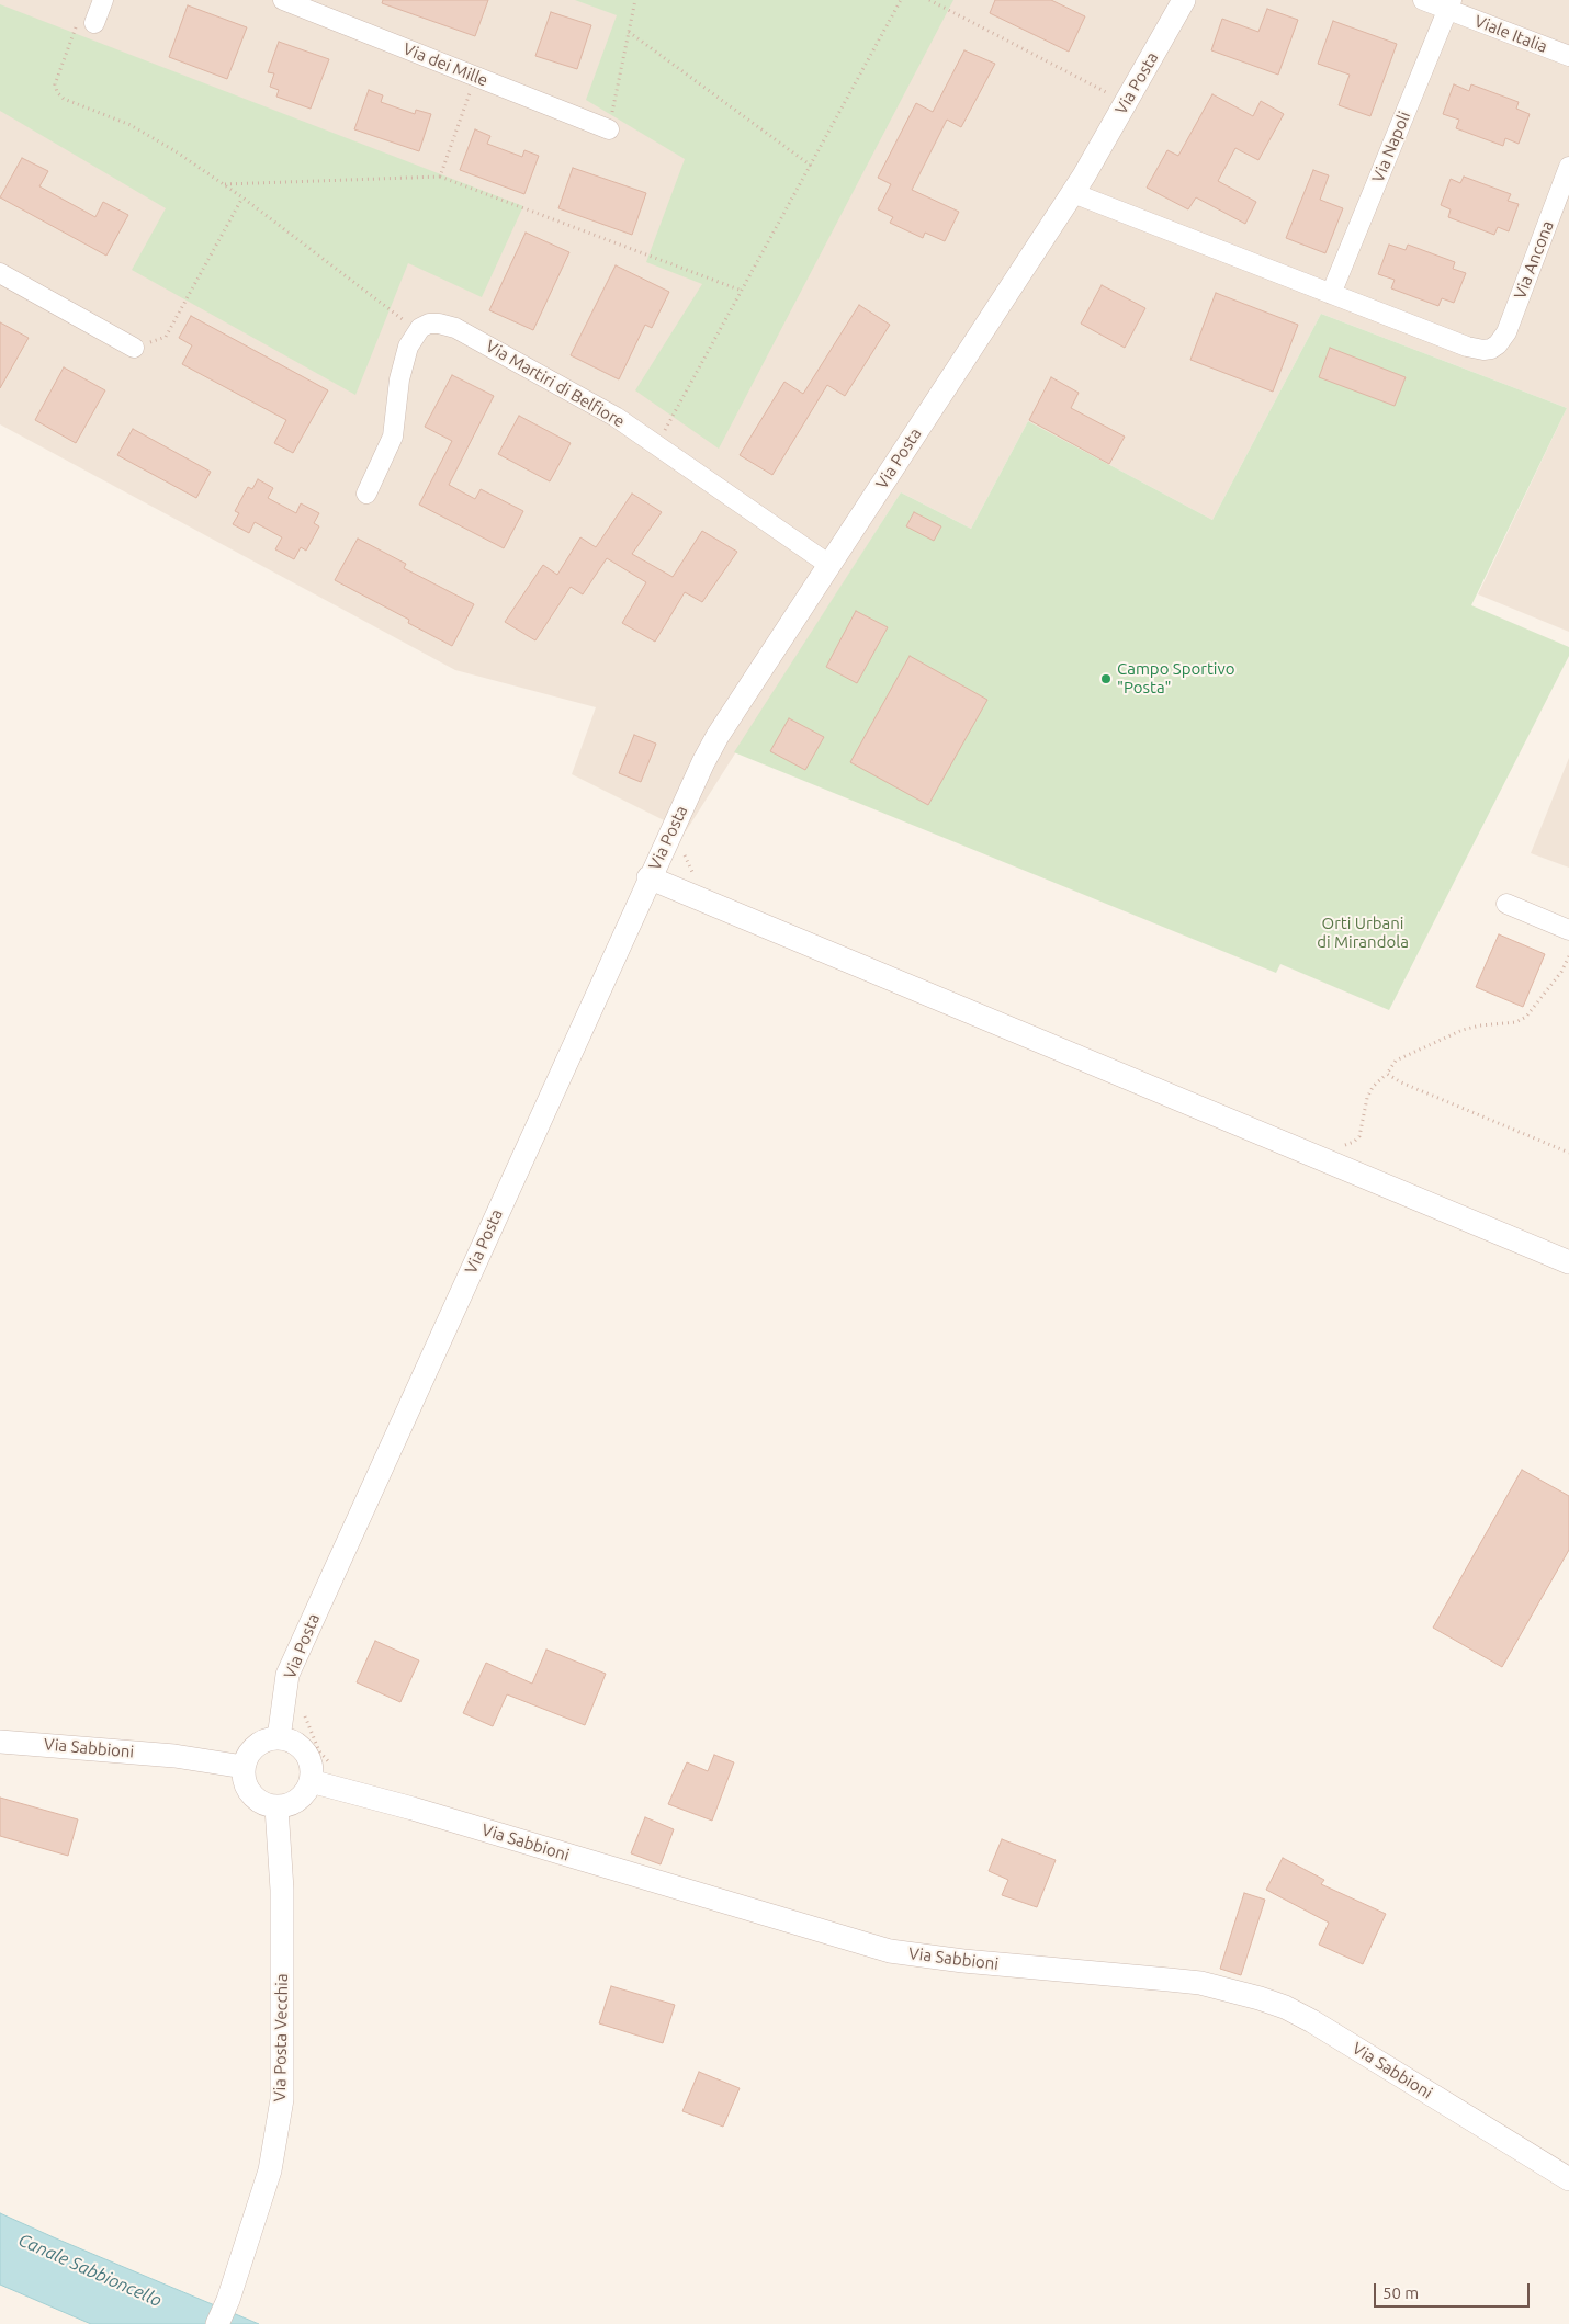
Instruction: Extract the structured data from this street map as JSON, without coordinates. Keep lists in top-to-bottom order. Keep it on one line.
{"streets":{"street":["Viale Italia","Via dei Mille","Via Posta","Via Napoli","Via Ancona","Via Martiri di Belfiore","Via Sabbioni","Via Posta Vecchia"]},"crossings":[["Viale Italia","Via Napoli"],["Via Posta","Via Martiri di Belfiore"],["Via Posta","Via Sabbioni"],["Via Posta","Via Posta Vecchia"],["Via Napoli","Via Ancona"],["Via Sabbioni","Via Posta Vecchia"]],"water":["Canale Sabbioncello"],"parks":["Orti Urbani di Mirandola"],"places":["Campo Sportivo \"Posta\""],"scale_bar":"50 m"}
